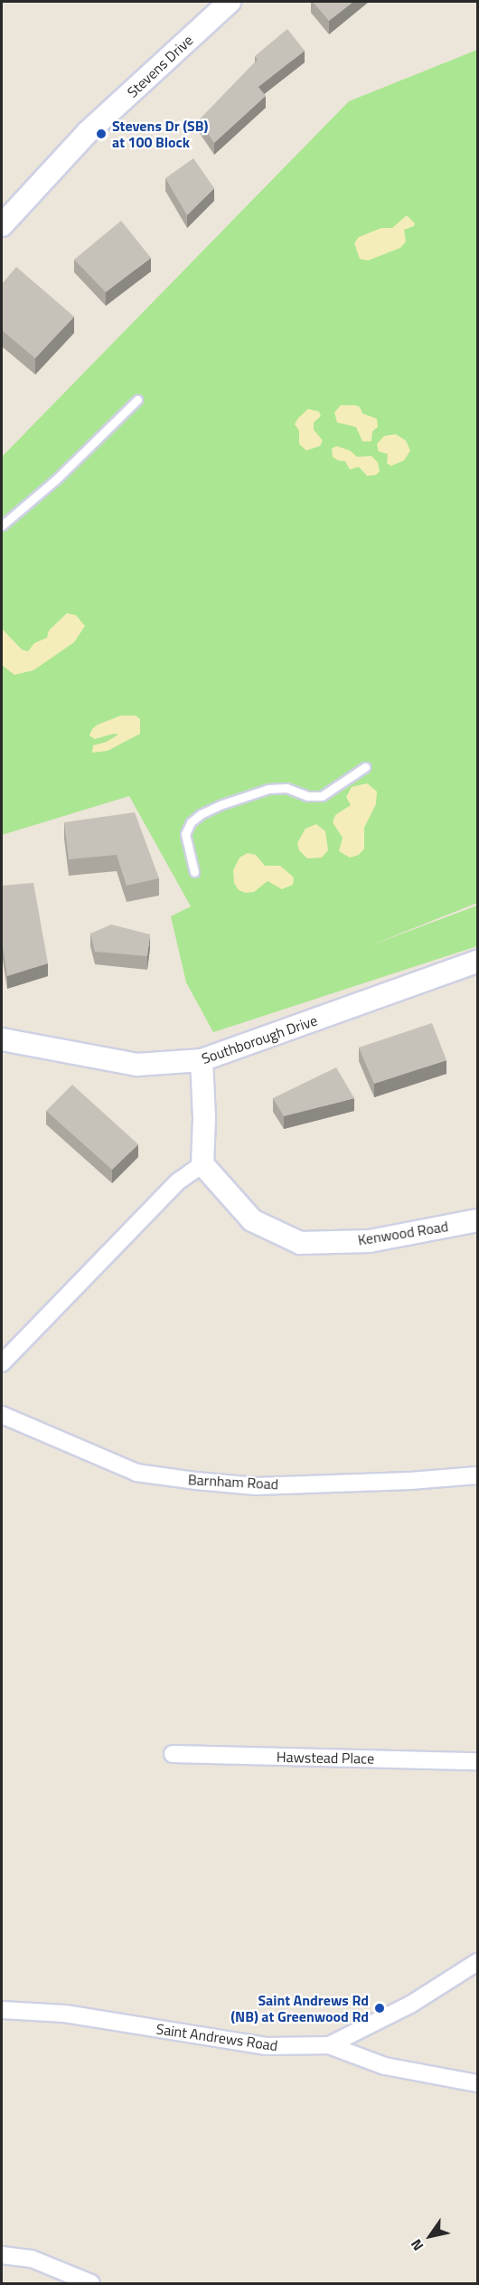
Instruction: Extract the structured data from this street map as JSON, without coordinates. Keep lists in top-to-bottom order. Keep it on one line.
{"streets":{"street":["Stevens Drive","Southborough Drive","Kenwood Road","Barnham Road","Hawstead Place","Saint Andrews Road"]},"places":["Stevens Dr (SB) at 100 Block","Saint Andrews Rd (NB) at Greenwood Rd"],"north":"bottom left"}
